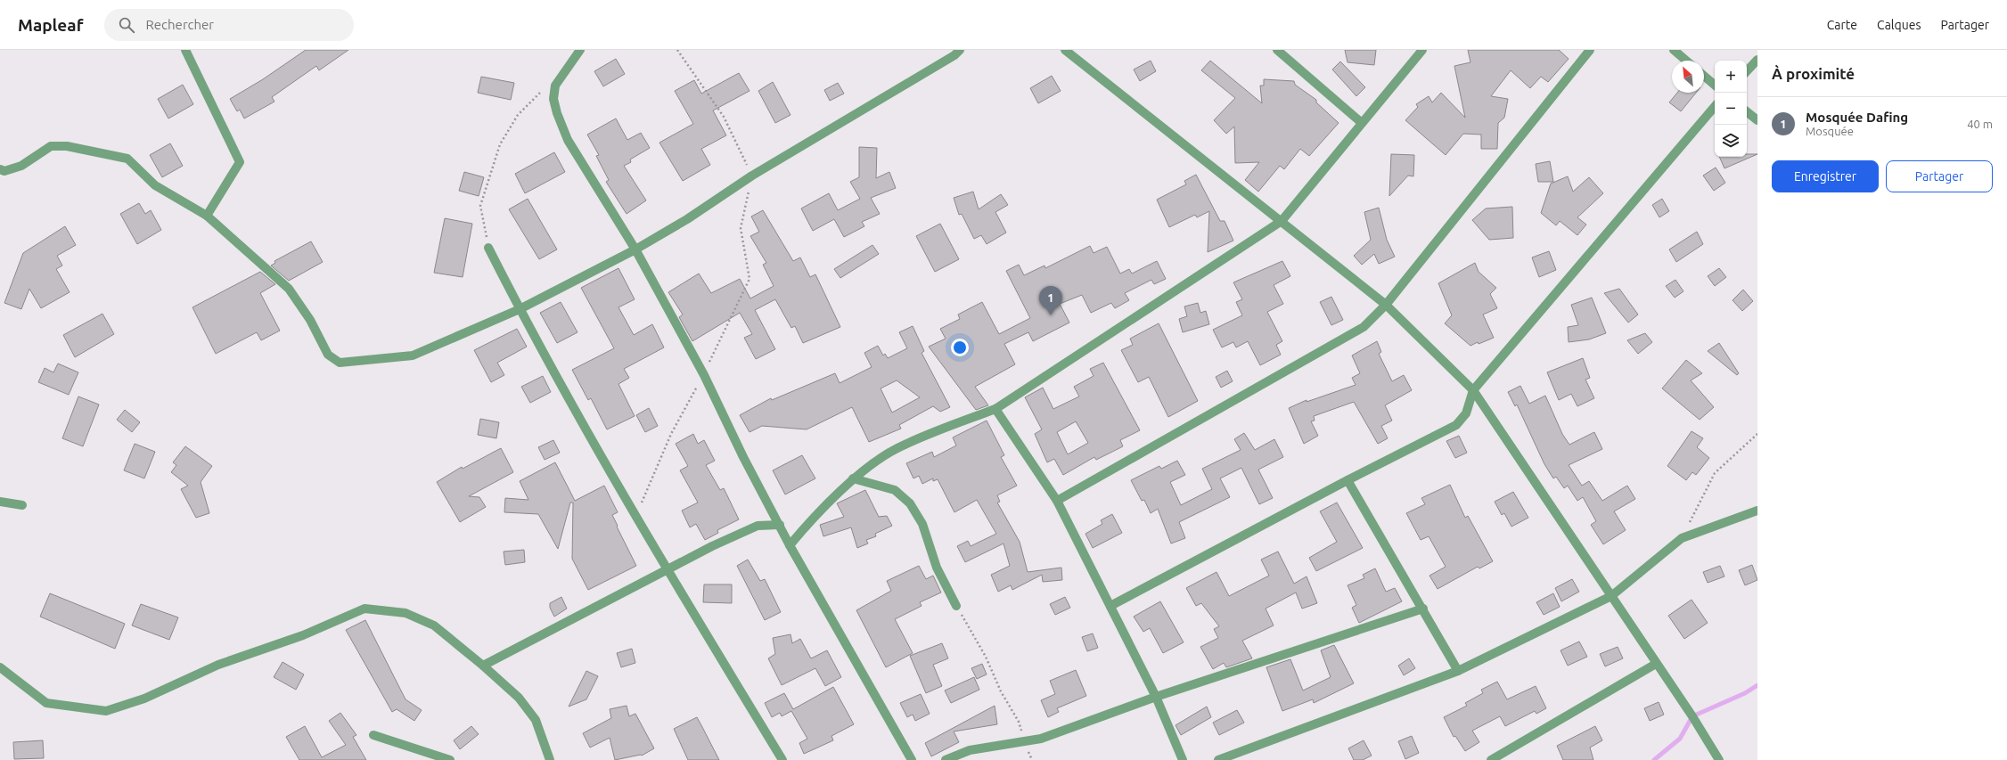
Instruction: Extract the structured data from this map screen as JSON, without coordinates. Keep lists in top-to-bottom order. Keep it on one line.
{"north":"top left","page":{"header":"Mapleaf","search":"Rechercher","nav":["Carte","Calques","Partager"],"heading":"À proximité","map_buttons":["+","−"],"list":[{"mark":"1","name":"Mosquée Dafing","note":"Mosquée","value":"40 m"}],"buttons":["Enregistrer","Partager"],"pins":"1"}}
